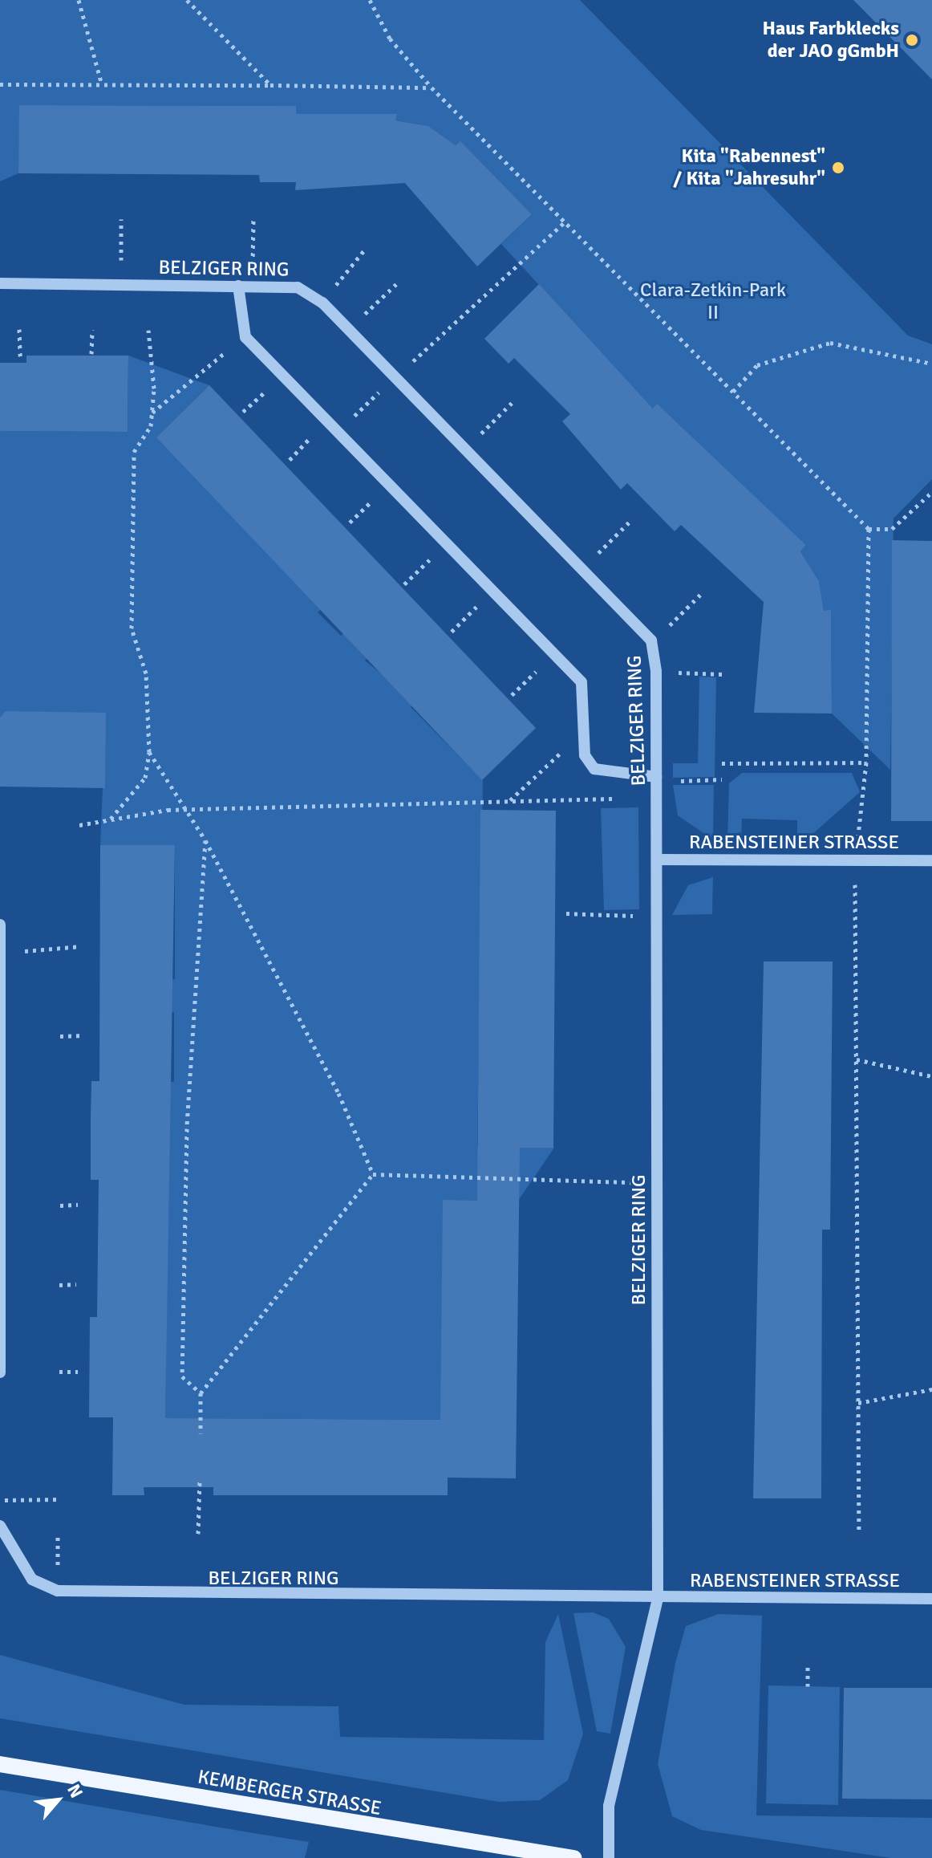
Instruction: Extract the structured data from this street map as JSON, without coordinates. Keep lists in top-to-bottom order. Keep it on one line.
{"streets":{"main road":["KEMBERGER STRASSE"],"street":["BELZIGER RING","RABENSTEINER STRASSE"]},"crossings":[["BELZIGER RING","RABENSTEINER STRASSE"]],"parks":["Clara-Zetkin-Park II"],"places":["Haus Farbklecks der JAO gGmbH","Kita \"Rabennest\" / Kita \"Jahresuhr\""],"north":"top right"}
